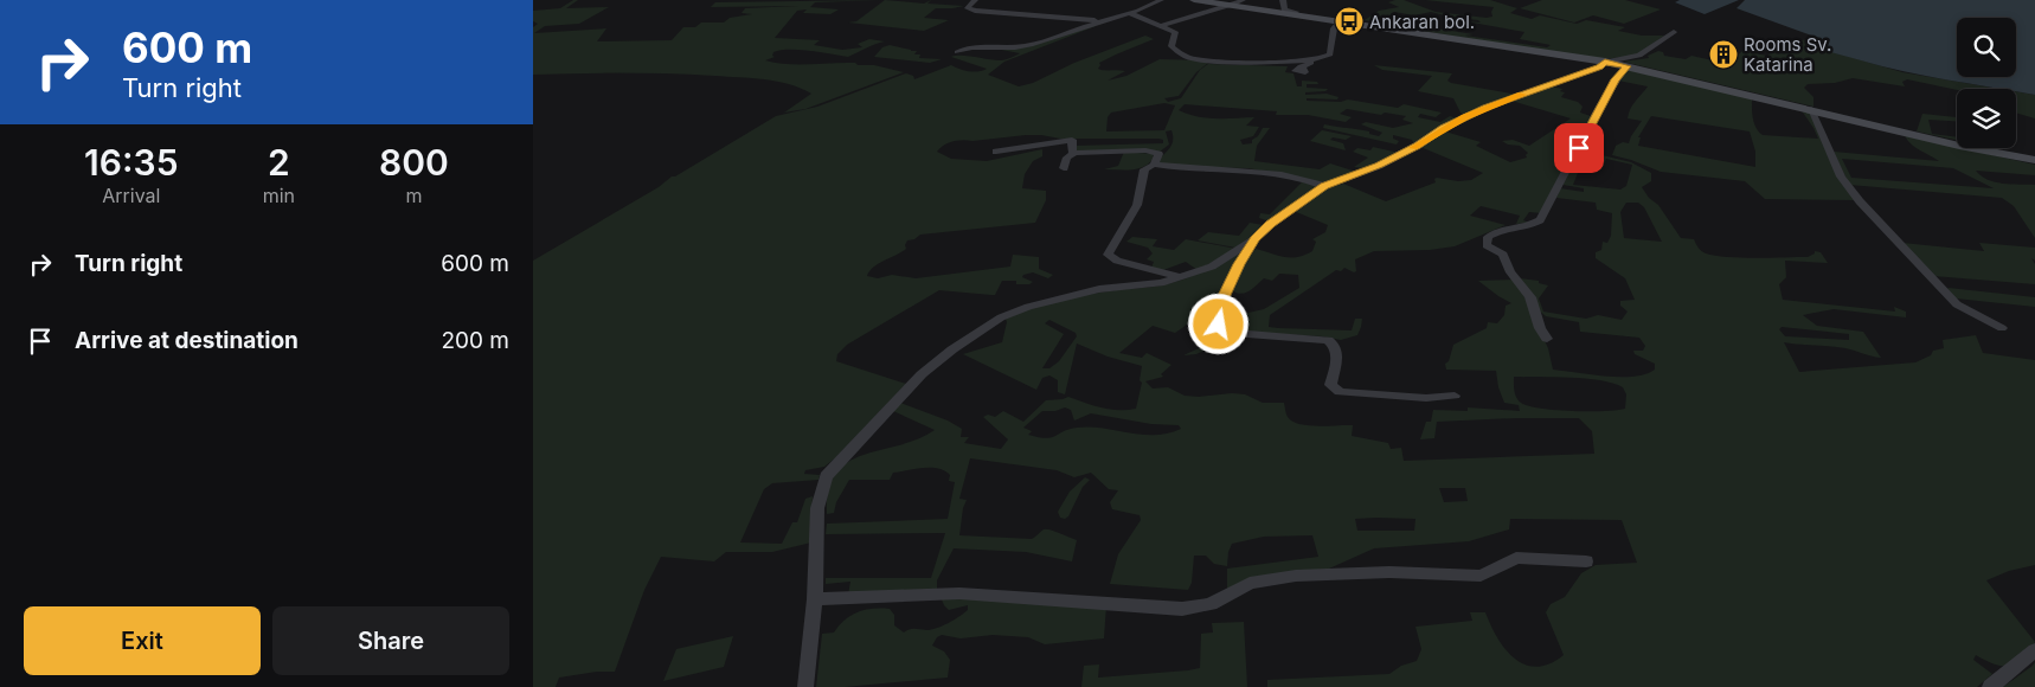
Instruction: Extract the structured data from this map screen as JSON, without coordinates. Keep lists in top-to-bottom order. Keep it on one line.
{"places":{"bus stop":["Ankaran bol."],"building":["Rooms Sv. Katarina"]},"page":{"turn":["600 m","Turn right"],"eta":["16:35","Arrival","2","min","800","m"],"list":[{"name":"Turn right","value":"600 m"},{"name":"Arrive at destination","value":"200 m"}],"buttons":["Exit","Share"]}}
